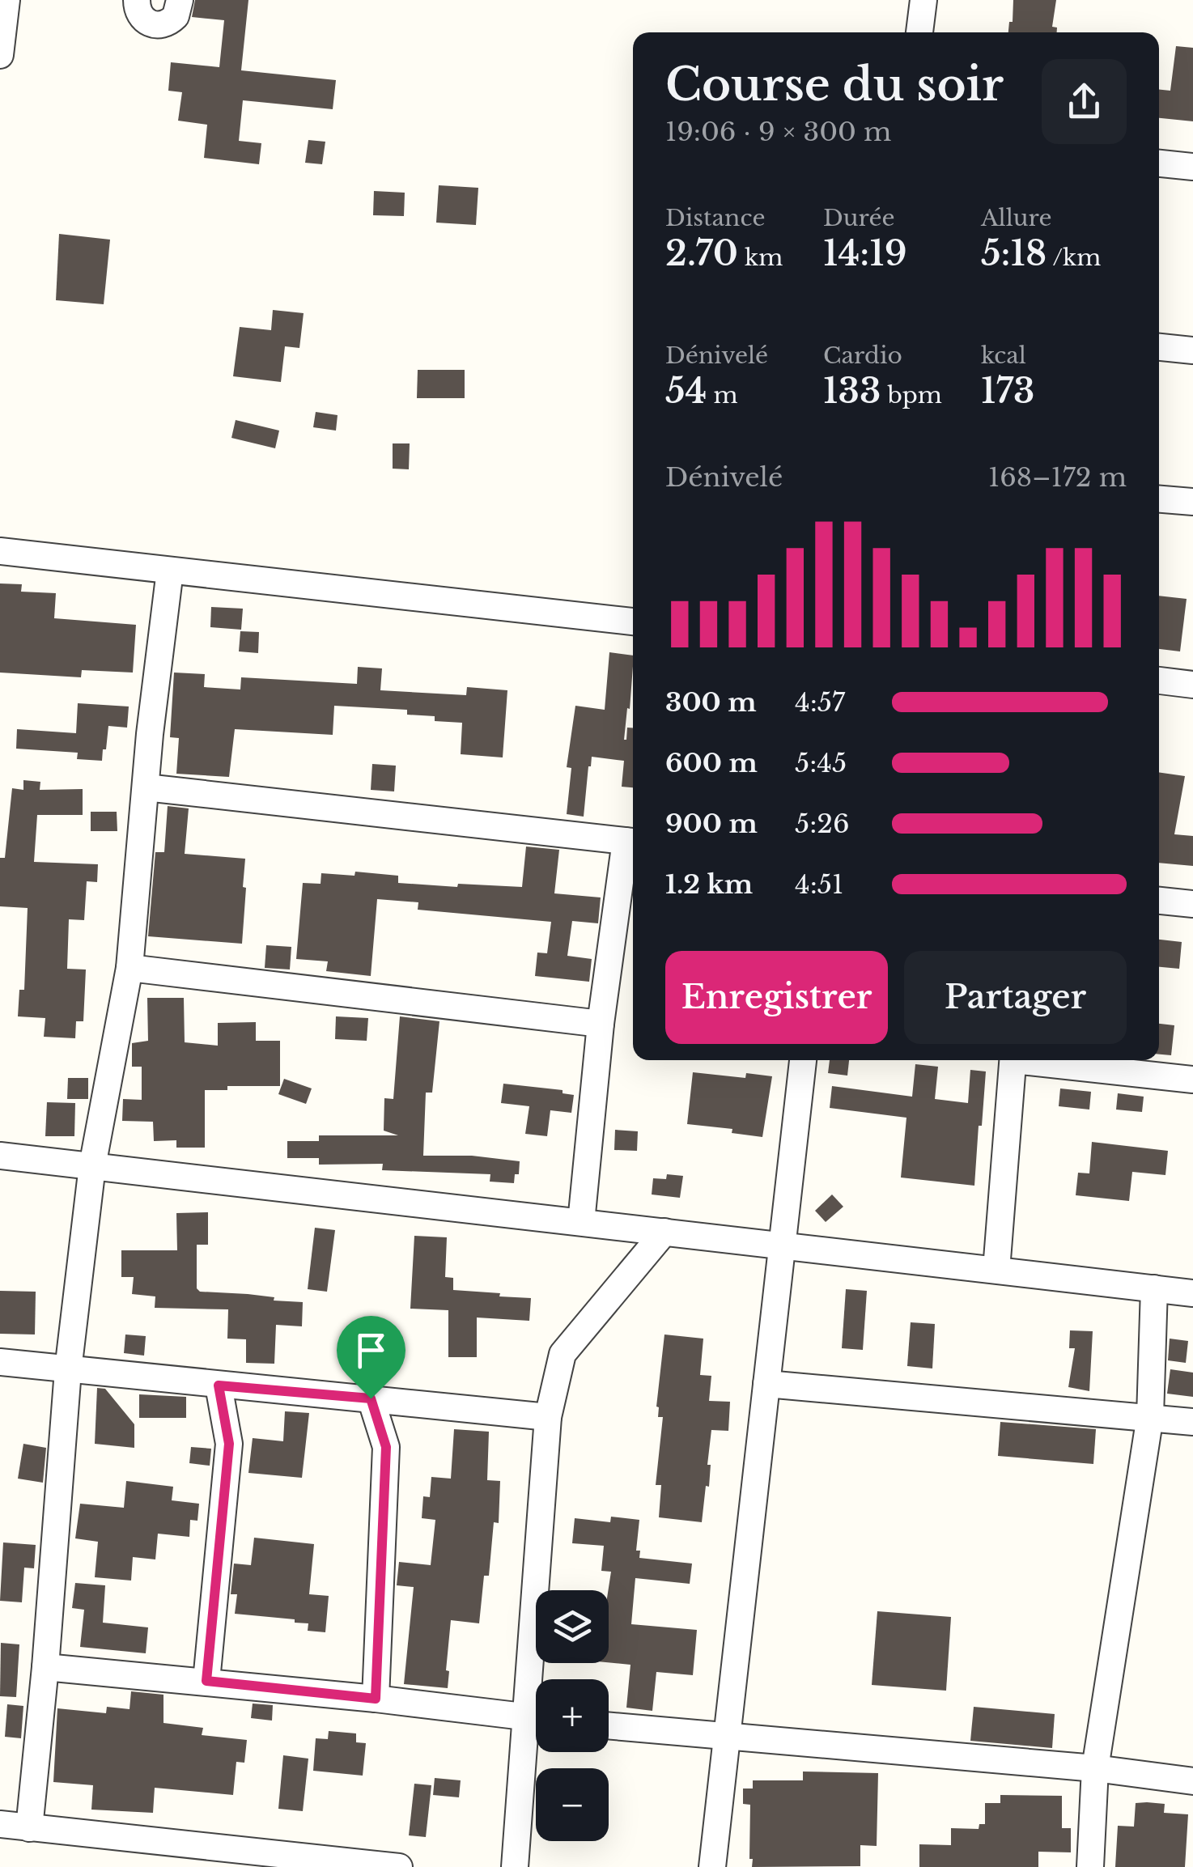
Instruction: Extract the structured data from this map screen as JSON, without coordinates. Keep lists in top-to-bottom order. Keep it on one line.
{"page":{"heading":["Course du soir","19:06 · 9 × 300 m"],"stats":[["Distance","2.70 km"],["Durée","14:19"],["Allure","5:18 /km"],["Dénivelé","54 m"],["Cardio","133 bpm"],["kcal","173"]],"chart":["Dénivelé","168–172 m"],"list":[{"name":"300 m","note":"4:57"},{"name":"600 m","note":"5:45"},{"name":"900 m","note":"5:26"},{"name":"1.2 km","note":"4:51"}],"buttons":["Enregistrer","Partager"],"map_buttons":["+","−"]}}
